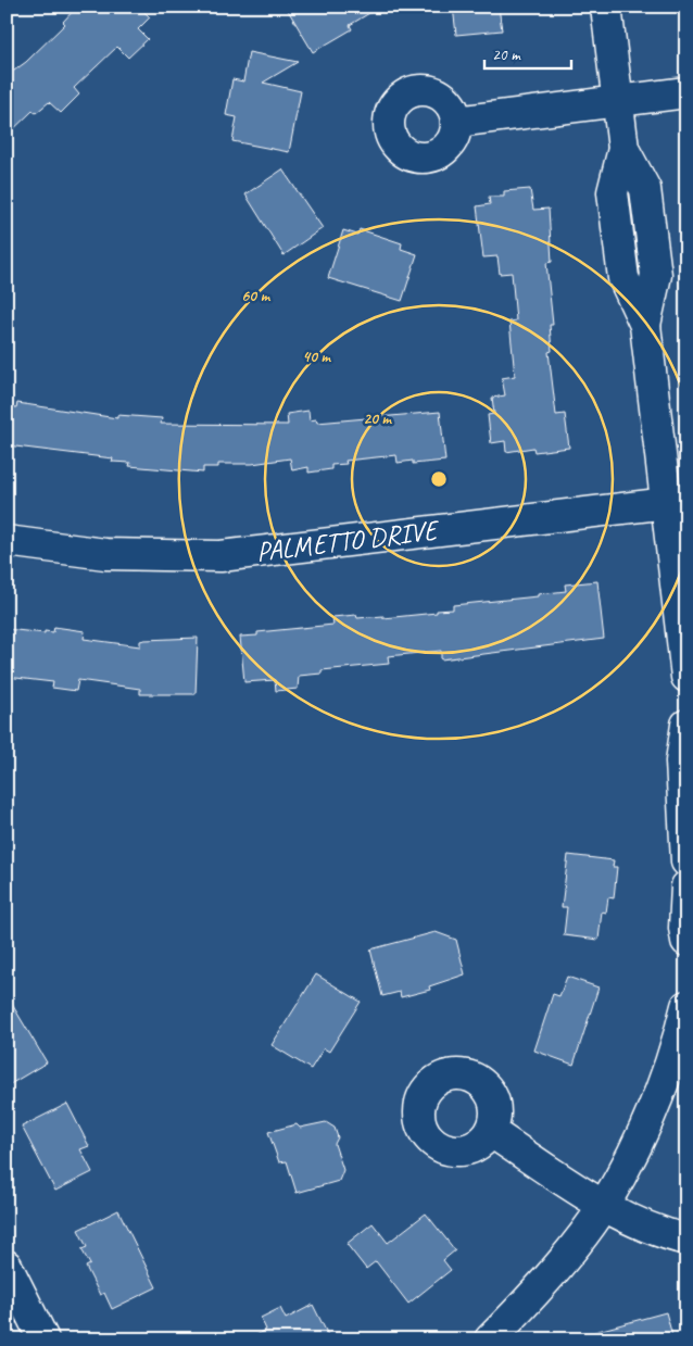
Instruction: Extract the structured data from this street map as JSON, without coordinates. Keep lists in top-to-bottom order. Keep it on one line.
{"streets":{"street":["PALMETTO DRIVE"]},"scale_bar":"20 m","rings":["60 m","40 m","20 m"]}
